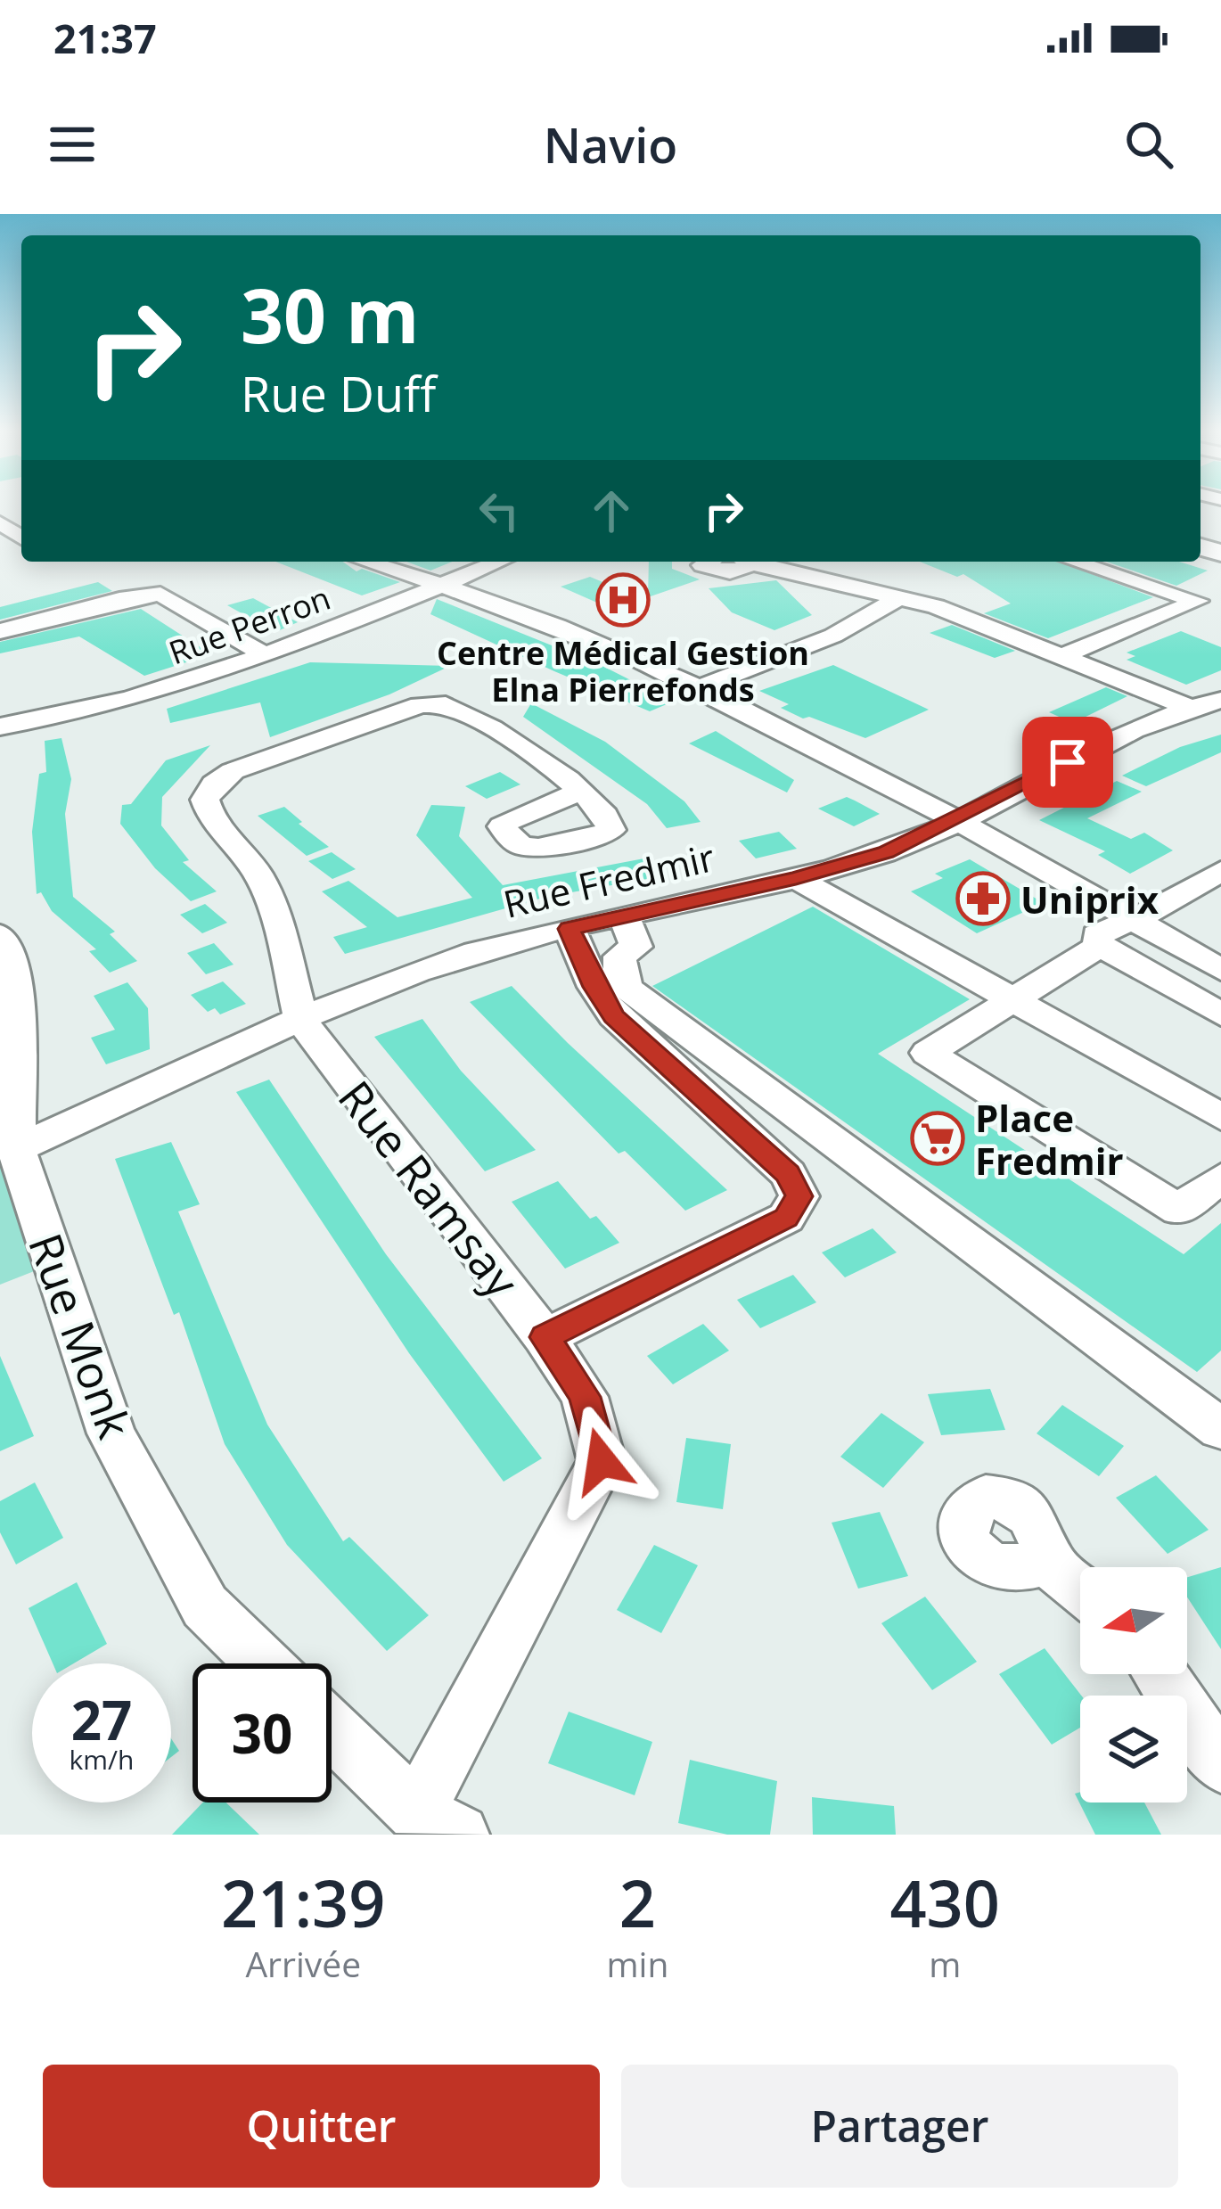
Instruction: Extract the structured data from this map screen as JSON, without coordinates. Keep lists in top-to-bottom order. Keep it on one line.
{"streets":{"street":["Rue Perron","Rue Fredmir","Rue Ramsay","Rue Monk"]},"crossings":[["Rue Fredmir","Rue Ramsay"],["Rue Fredmir","Rue Monk"]],"places":{"hospital":["Centre Médical Gestion Elna Pierrefonds"],"pharmacy":["Uniprix"],"supermarket":["Place Fredmir"]},"north":"left","page":{"status":"21:37","header":"Navio","turn":["30 m","Rue Duff"],"speed":"27 km/h","limit":"30","eta":["21:39","Arrivée","2","min","430","m"],"buttons":["Quitter","Partager"]}}
